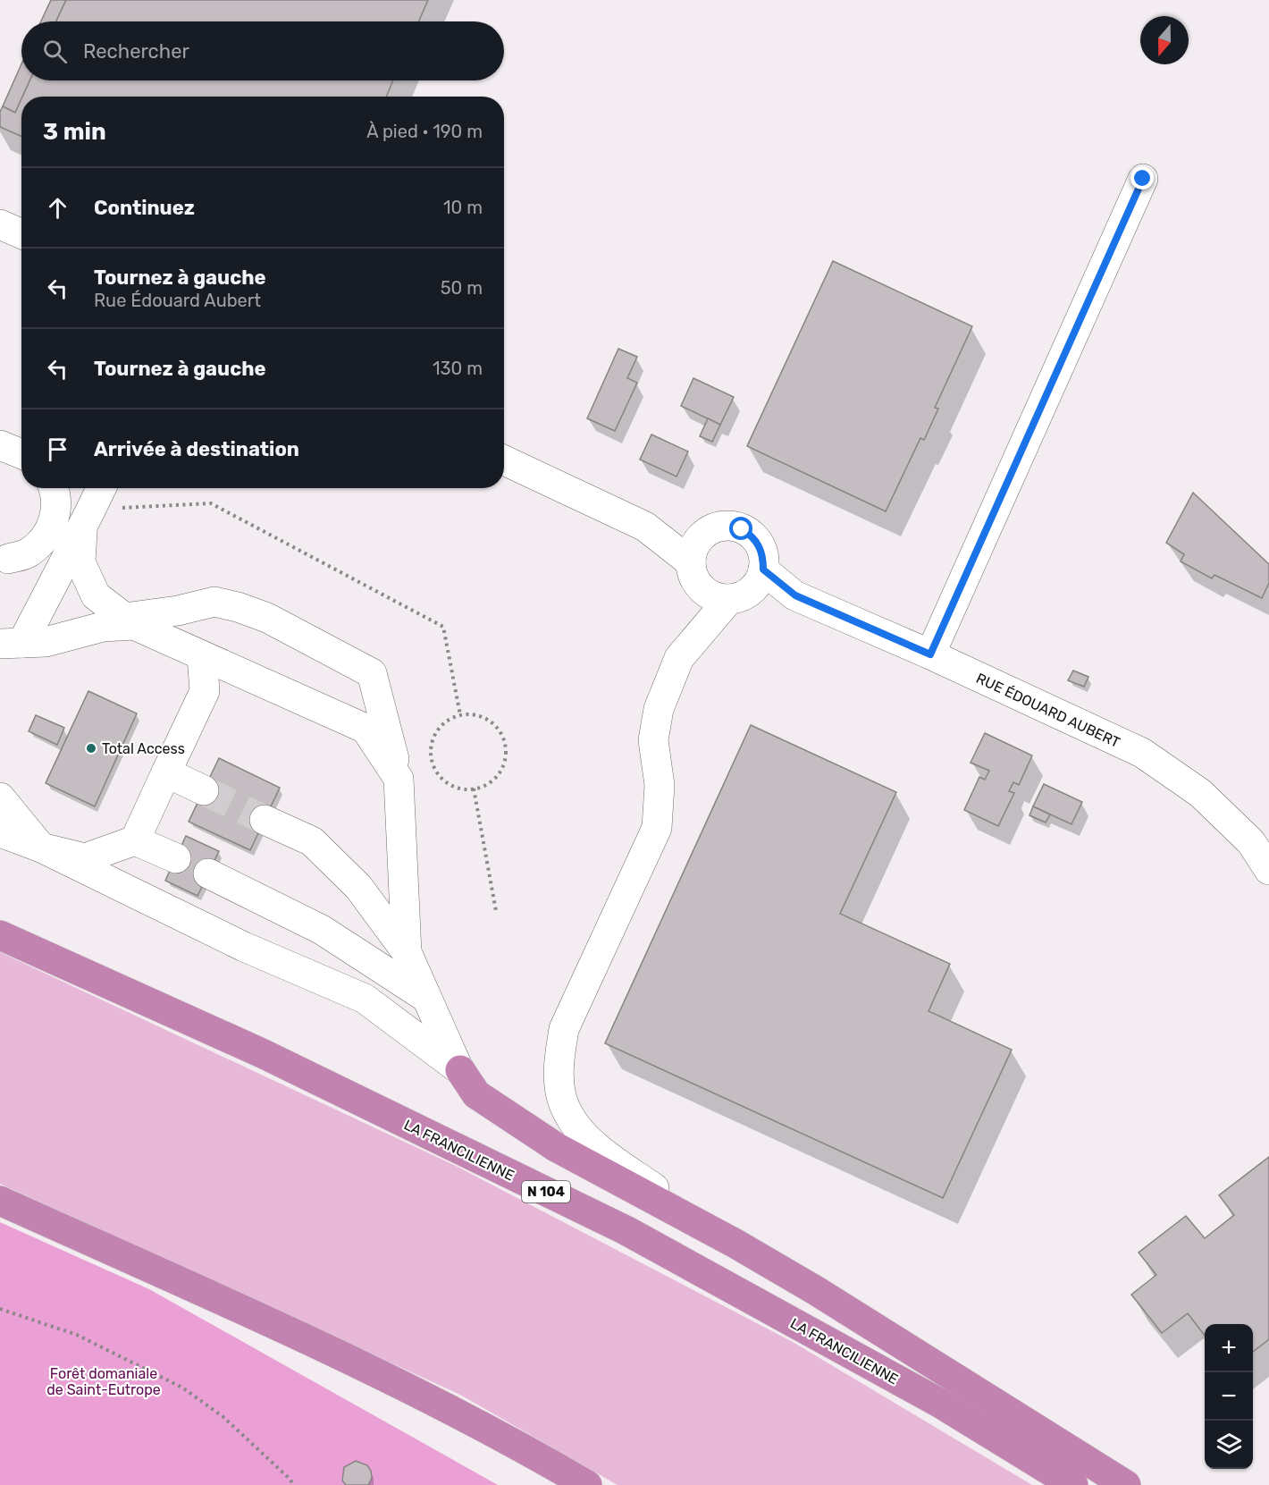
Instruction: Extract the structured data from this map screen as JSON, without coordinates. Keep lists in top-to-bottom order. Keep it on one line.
{"streets":{"highway":["LA FRANCILIENNE","N 104"],"street":["RUE ÉDOUARD AUBERT"]},"parks":["Forêt domaniale de Saint-Eutrope"],"places":["Total Access"],"north":"bottom","page":{"search":"Rechercher","heading":["3 min","À pied · 190 m"],"list":[["Continuez","10 m"],["Tournez à gauche","Rue Édouard Aubert","50 m"],["Tournez à gauche","130 m"],"Arrivée à destination"],"map_buttons":["+","−"]}}
